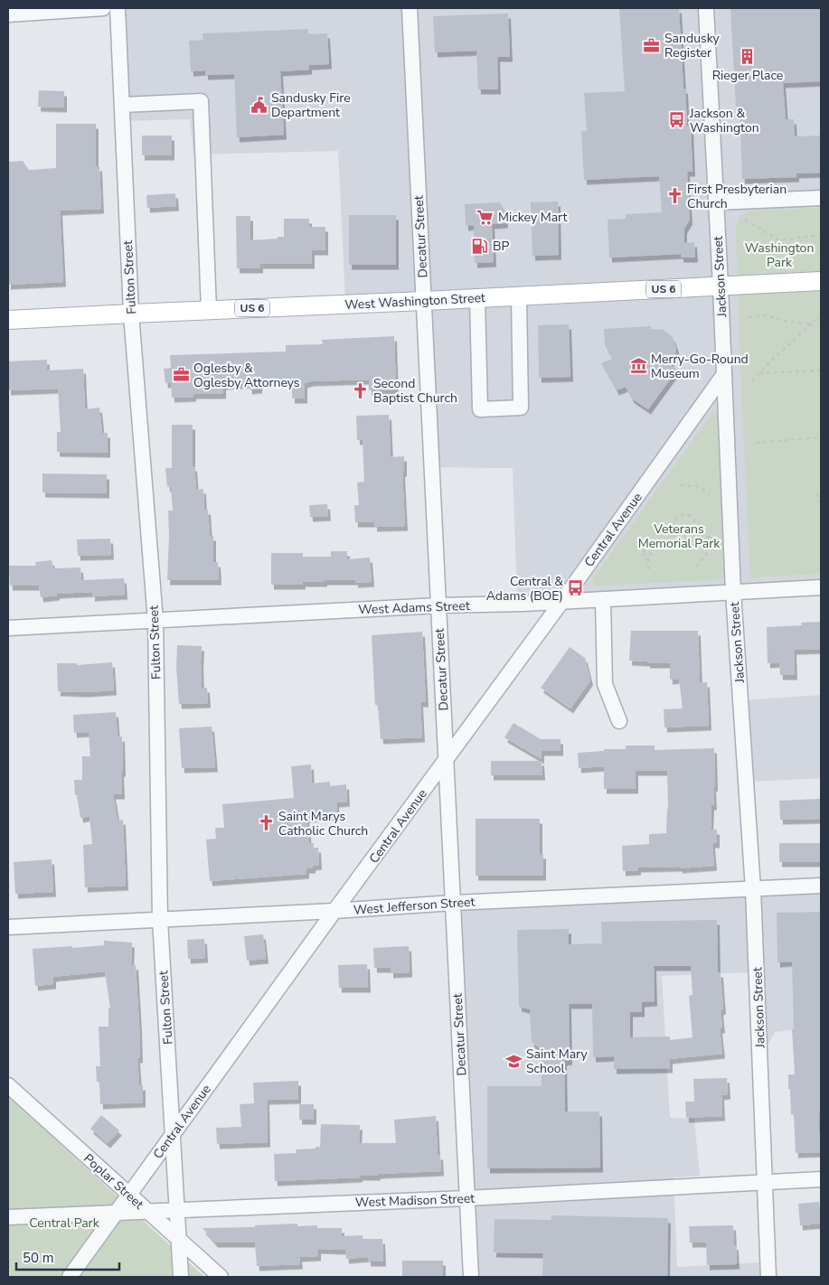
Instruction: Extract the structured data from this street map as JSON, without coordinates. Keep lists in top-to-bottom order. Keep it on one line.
{"streets":{"main road":["US 6","West Washington Street"],"street":["Decatur Street","Jackson Street","Fulton Street","Central Avenue","West Adams Street","West Jefferson Street","Poplar Street","West Madison Street"]},"crossings":[["Decatur Street","West Washington Street"],["Decatur Street","Central Avenue"],["Decatur Street","West Adams Street"],["Decatur Street","West Jefferson Street"],["Decatur Street","West Madison Street"],["Jackson Street","West Washington Street"],["Jackson Street","Central Avenue"],["Jackson Street","West Adams Street"],["Jackson Street","West Jefferson Street"],["Jackson Street","West Madison Street"],["Fulton Street","West Washington Street"],["Fulton Street","Central Avenue"],["Fulton Street","West Adams Street"],["Fulton Street","West Jefferson Street"],["Fulton Street","Poplar Street"],["Fulton Street","West Madison Street"],["Central Avenue","West Adams Street"],["Central Avenue","West Jefferson Street"],["Central Avenue","Poplar Street"],["Central Avenue","West Madison Street"],["Poplar Street","West Madison Street"]],"parks":["Washington Park","Veterans Memorial Park","Central Park"],"places":{"office":["Sandusky Register","Oglesby & Oglesby Attorneys"],"building":["Rieger Place"],"public building":["Sandusky Fire Department"],"bus stop":["Jackson & Washington","Central & Adams (BOE)"],"church":["First Presbyterian Church","Second Baptist Church","Saint Marys Catholic Church"],"supermarket":["Mickey Mart"],"fuel station":["BP"],"museum":["Merry-Go-Round Museum"],"school or university":["Saint Mary School"]},"scale_bar":"50 m"}
